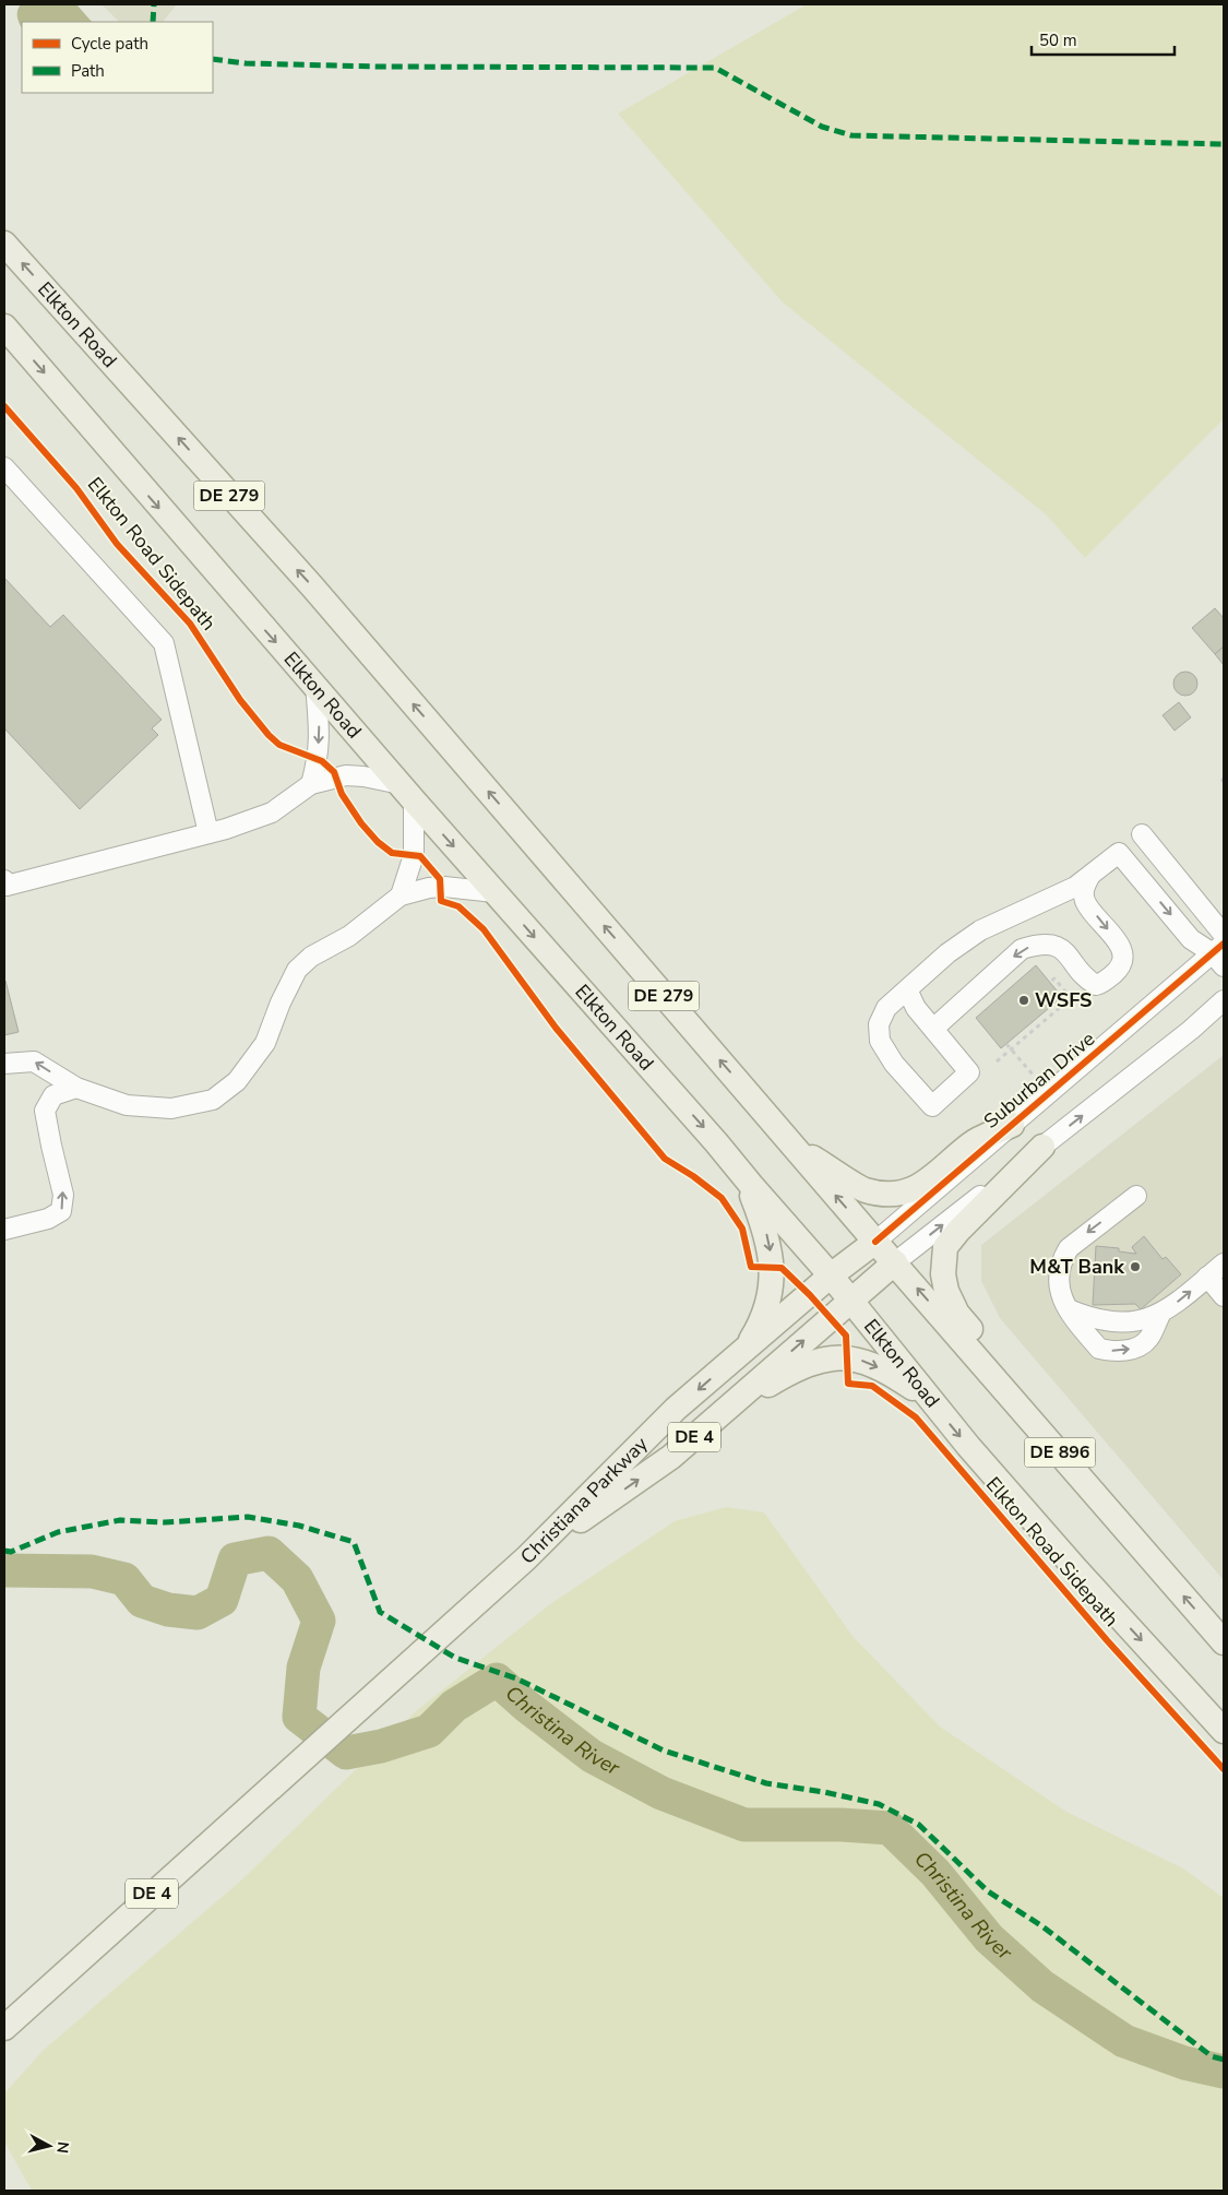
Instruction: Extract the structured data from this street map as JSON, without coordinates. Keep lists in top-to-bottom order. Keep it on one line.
{"streets":{"main road":["Elkton Road","DE 279","DE 4","DE 896","Christiana Parkway"],"street":["Suburban Drive"],"cycle path":["Elkton Road Sidepath"]},"crossings":[["Elkton Road","Suburban Drive"],["Elkton Road","Christiana Parkway"],["Suburban Drive","Christiana Parkway"],["DE 4","Christiana Parkway"]],"water":["Christina River"],"places":["WSFS","M&T Bank"],"legend":["Cycle path","Path"],"scale_bar":"50 m","north":"right"}
